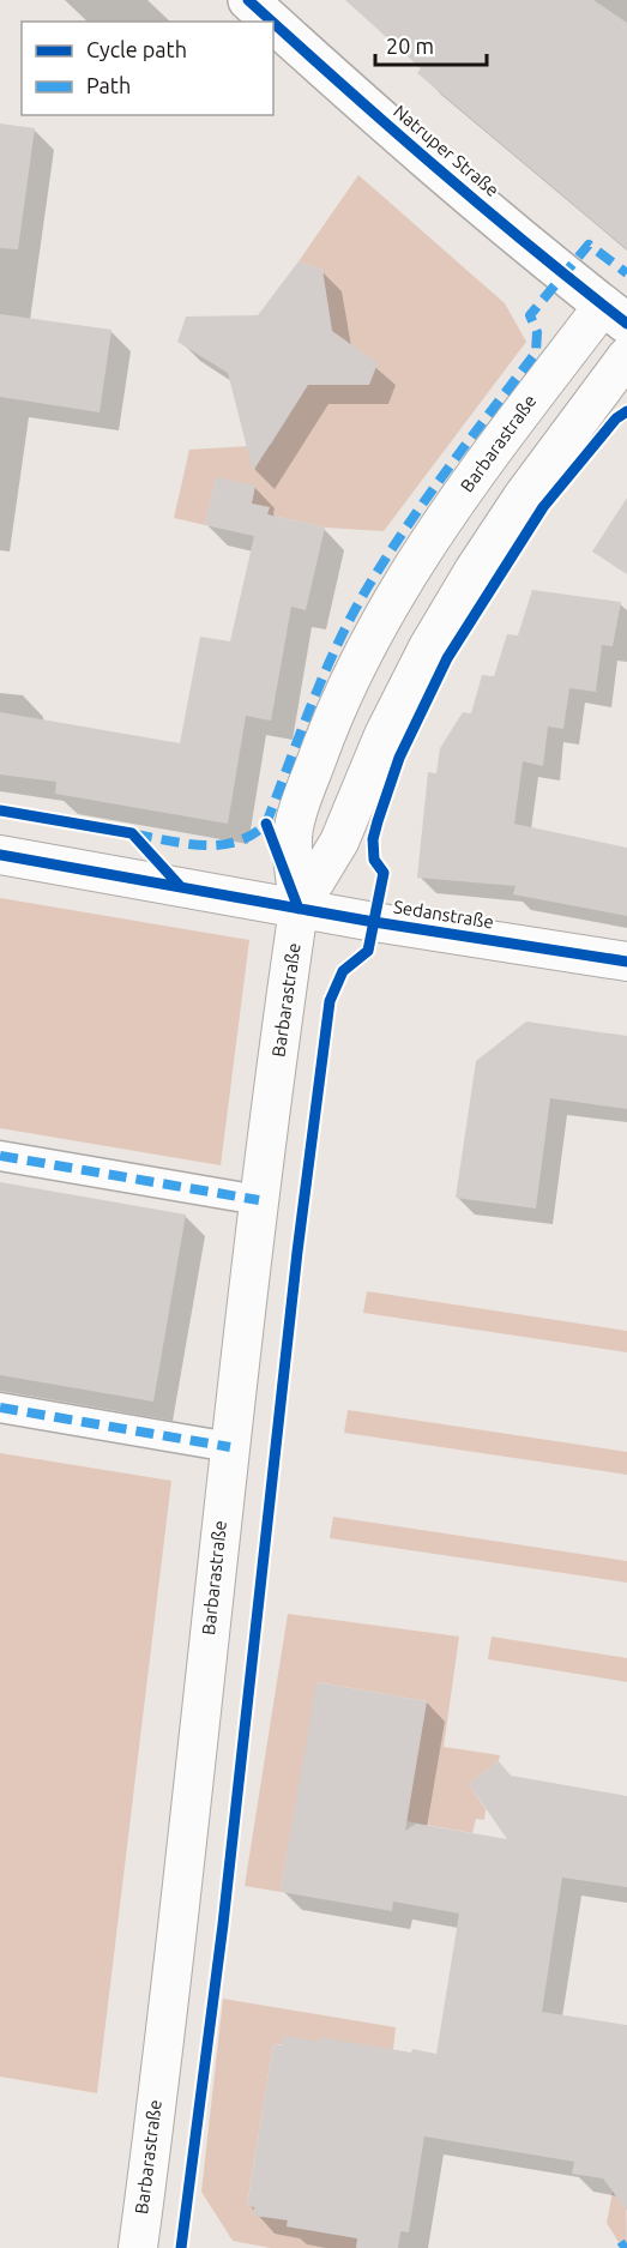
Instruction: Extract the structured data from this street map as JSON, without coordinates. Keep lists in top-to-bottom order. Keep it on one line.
{"streets":{"street":["Natruper Straße","Barbarastraße","Sedanstraße"]},"crossings":[["Natruper Straße","Barbarastraße"],["Barbarastraße","Sedanstraße"]],"legend":["Cycle path","Path"],"scale_bar":"20 m"}
